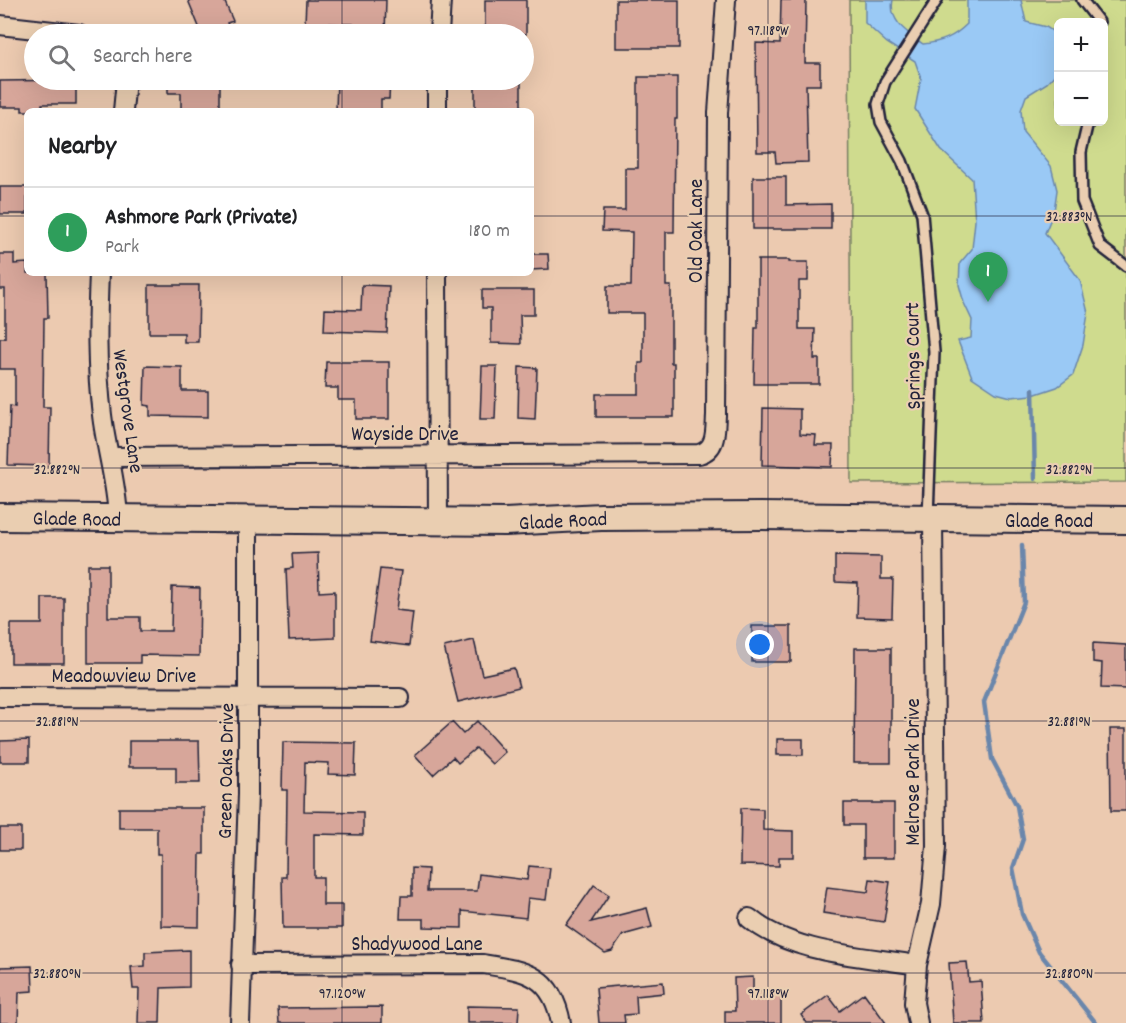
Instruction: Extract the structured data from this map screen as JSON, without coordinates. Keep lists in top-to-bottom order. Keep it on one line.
{"streets":{"main road":["Glade Road"],"street":["Old Oak Lane","Westgrove Lane","Wayside Drive","Meadowview Drive","Green Oaks Drive","Melrose Park Drive","Shadywood Lane"],"lane":["Springs Court"]},"crossings":[["Old Oak Lane","Wayside Drive"],["Springs Court","Glade Road"],["Springs Court","Melrose Park Drive"],["Westgrove Lane","Wayside Drive"],["Westgrove Lane","Glade Road"],["Glade Road","Green Oaks Drive"],["Glade Road","Melrose Park Drive"],["Meadowview Drive","Green Oaks Drive"],["Green Oaks Drive","Shadywood Lane"]],"page":{"map_buttons":["+","−"],"search":"Search here","heading":"Nearby","list":[{"mark":"1","name":"Ashmore Park (Private)","note":"Park","value":"180 m"}],"pins":"1"},"coordinates":["97.118°W","32.883°N","32.882°N","32.881°N","32.880°N","97.120°W"]}
